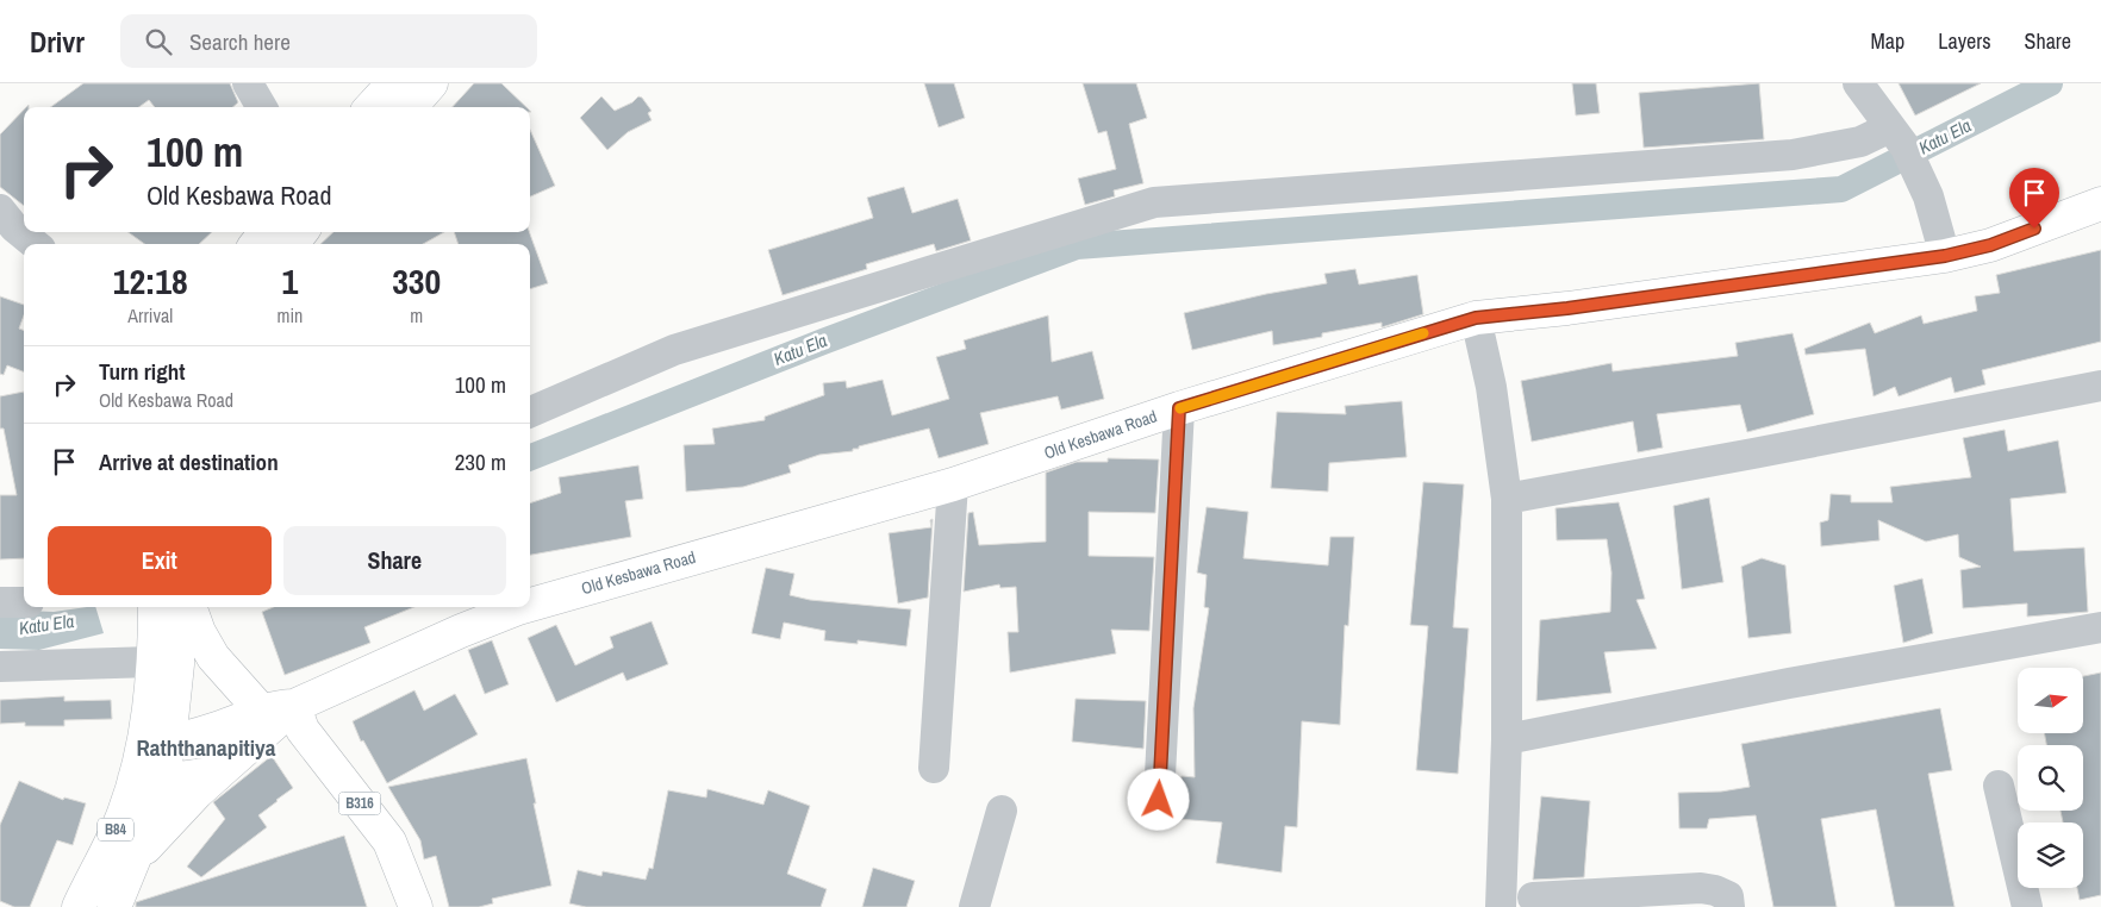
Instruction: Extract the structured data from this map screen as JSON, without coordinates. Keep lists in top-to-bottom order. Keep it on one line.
{"streets":{"main road":["Old Kesbawa Road","B316","B84"]},"crossings":[["Old Kesbawa Road","B316"],["Old Kesbawa Road","B84"]],"districts":["Raththanapitiya"],"water":["Katu Ela"],"north":"right","page":{"header":"Drivr","search":"Search here","nav":["Map","Layers","Share"],"turn":["100 m","Old Kesbawa Road"],"eta":["12:18","Arrival","1","min","330","m"],"list":[{"name":"Turn right","note":"Old Kesbawa Road","value":"100 m"},{"name":"Arrive at destination","value":"230 m"}],"buttons":["Exit","Share"]}}
